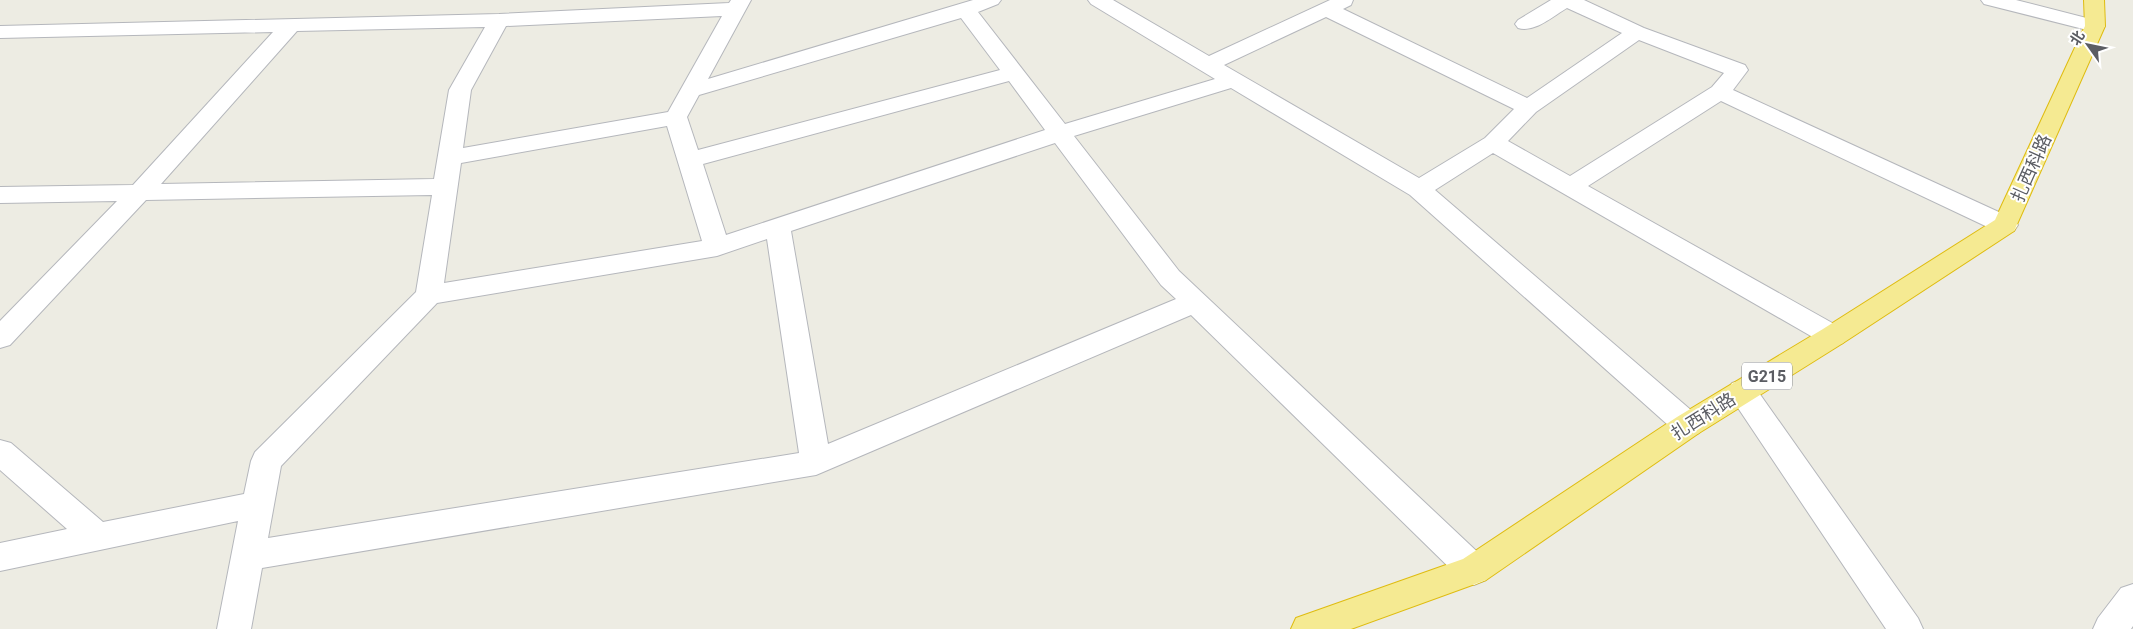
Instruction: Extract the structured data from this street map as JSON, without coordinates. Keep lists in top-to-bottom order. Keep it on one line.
{"streets":{"highway":["扎西科路","G215"]},"north":"top left"}
